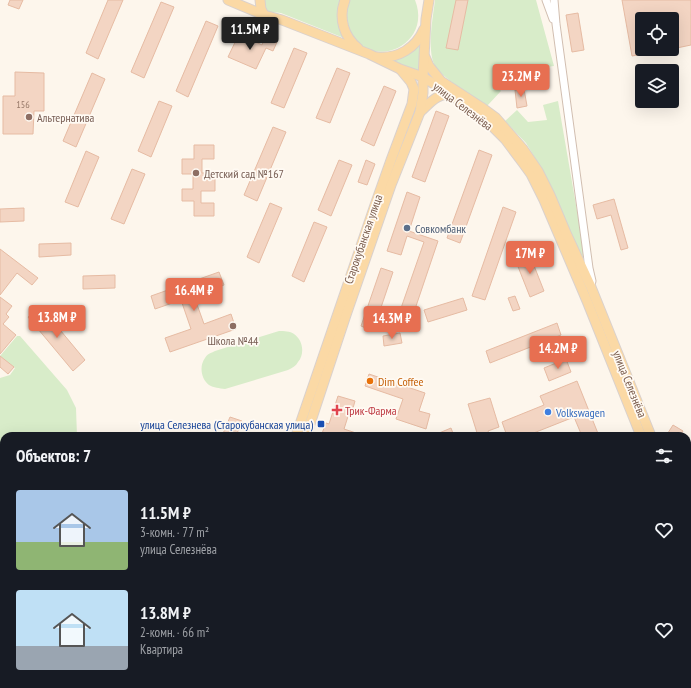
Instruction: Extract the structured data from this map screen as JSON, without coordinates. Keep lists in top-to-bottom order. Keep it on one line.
{"streets":{"main road":["улица Селезнёва","Старокубанская улица"]},"crossings":[["улица Селезнёва","Старокубанская улица"]],"places":{"other":["Альтернатива","Детский сад №167","Совкомбанк","Школа №44","Dim Coffee","Volkswagen"],"health":["Трик-Фарма"],"transit":["улица Селезнева (Старокубанская улица)"]},"house_numbers":["156"],"page":{"price":["11.5M ₽","23.2M ₽","17M ₽","16.4M ₽","13.8M ₽","14.3M ₽","14.2M ₽"],"heading":"Объектов: 7","list":[{"name":"11.5M ₽","note":"3-комн. · 77 m² · улица Селезнёва"},{"name":"13.8M ₽","note":"2-комн. · 66 m² · Квартира"}]}}
